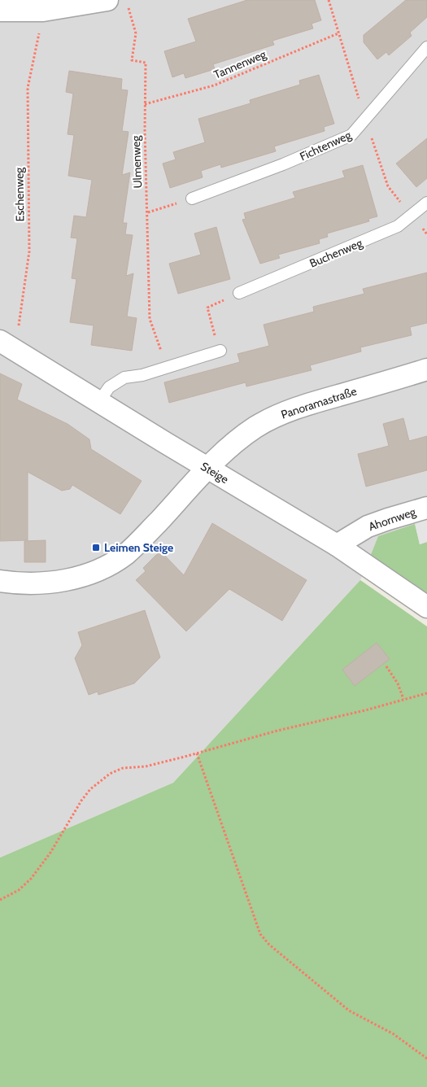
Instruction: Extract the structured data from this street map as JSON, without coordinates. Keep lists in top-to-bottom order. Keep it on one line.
{"streets":{"street":["Panoramastraße","Steige","Ahornweg"],"lane":["Fichtenweg","Buchenweg"],"path":["Tannenweg","Ulmenweg","Eschenweg"]},"crossings":[["Tannenweg","Ulmenweg"],["Eschenweg","Steige"],["Panoramastraße","Steige"],["Steige","Ahornweg"]],"places":{"transit":["Leimen Steige"]}}
